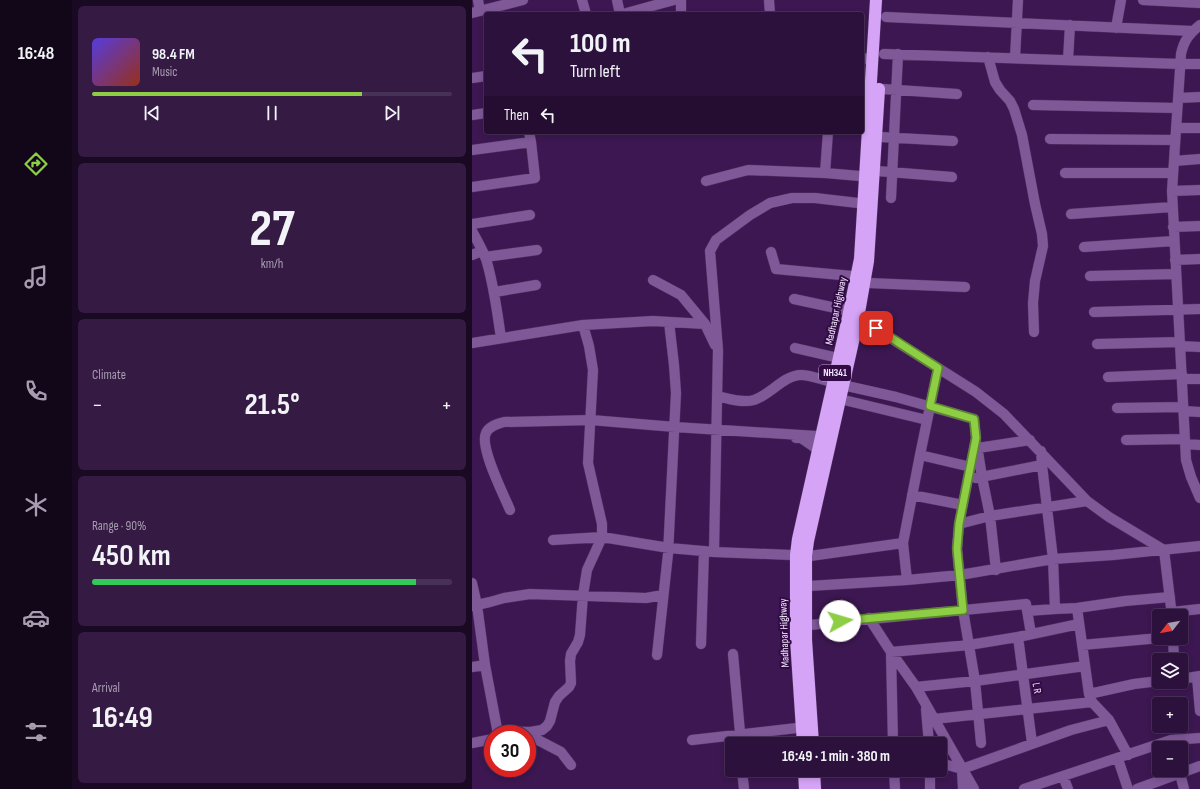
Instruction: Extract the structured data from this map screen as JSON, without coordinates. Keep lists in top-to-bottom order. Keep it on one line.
{"streets":{"highway":["Madhapar Highway","NH341"],"street":["L R"]},"north":"bottom left","page":{"tabs":"16:48","turn":["100 m","Turn left"],"song":["98.4 FM","Music"],"then":"Then","tile":[["27","km/h"],"Climate",["Range · 90%","450 km"],["Arrival","16:49"]],"heat":["−","21.5°","+"],"map_buttons":["+","−"],"limit":"30","trip":"16:49 · 1 min · 380 m"}}
